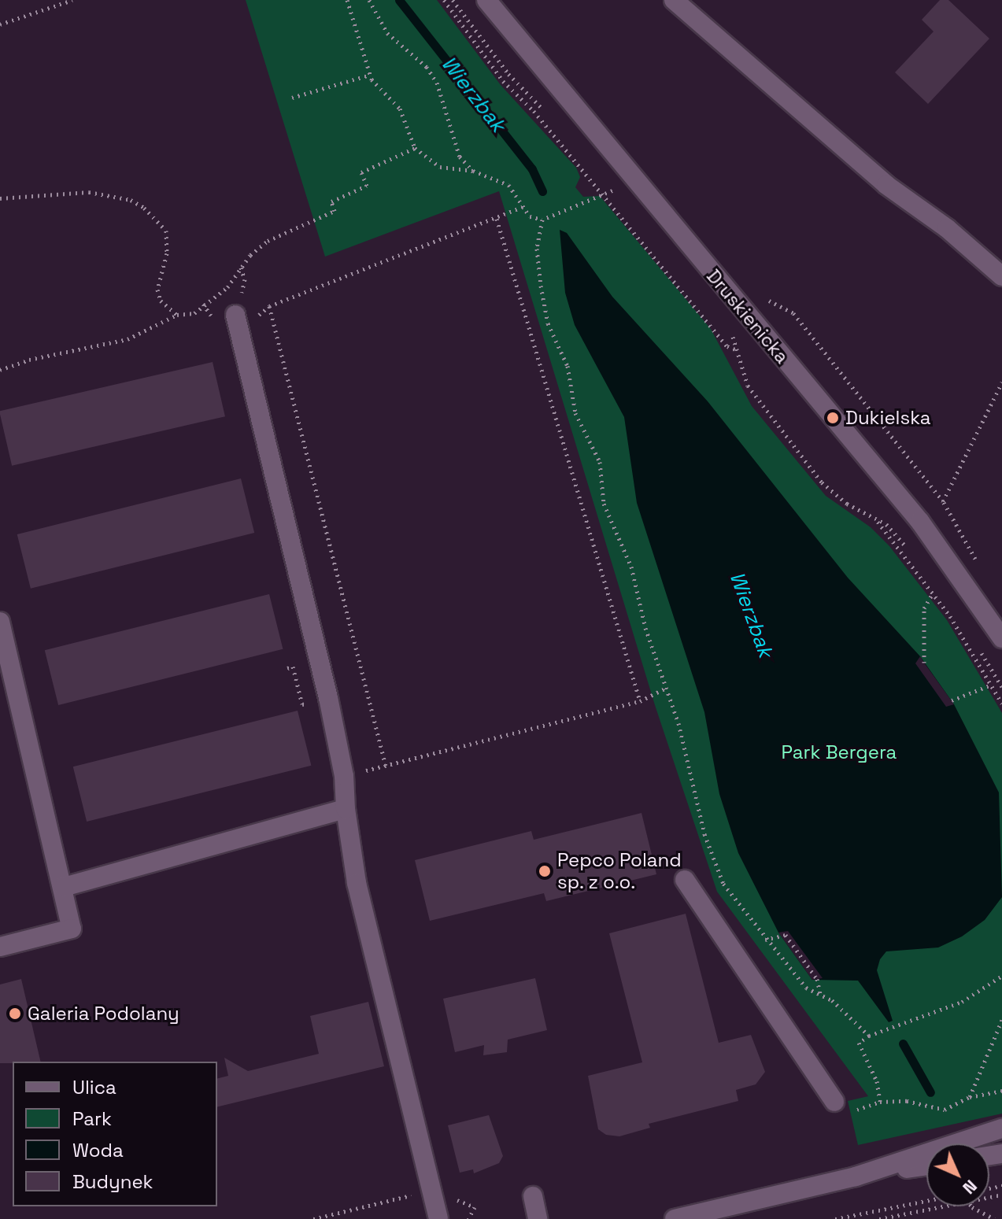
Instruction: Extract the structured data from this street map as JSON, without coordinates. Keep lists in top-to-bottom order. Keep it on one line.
{"streets":{"street":["Druskienicka"]},"water":["Wierzbak"],"parks":["Park Bergera"],"places":["Dukielska","Pepco Poland sp. z o.o.","Galeria Podolany"],"legend":["Ulica","Park","Woda","Budynek"],"north":"bottom right"}
